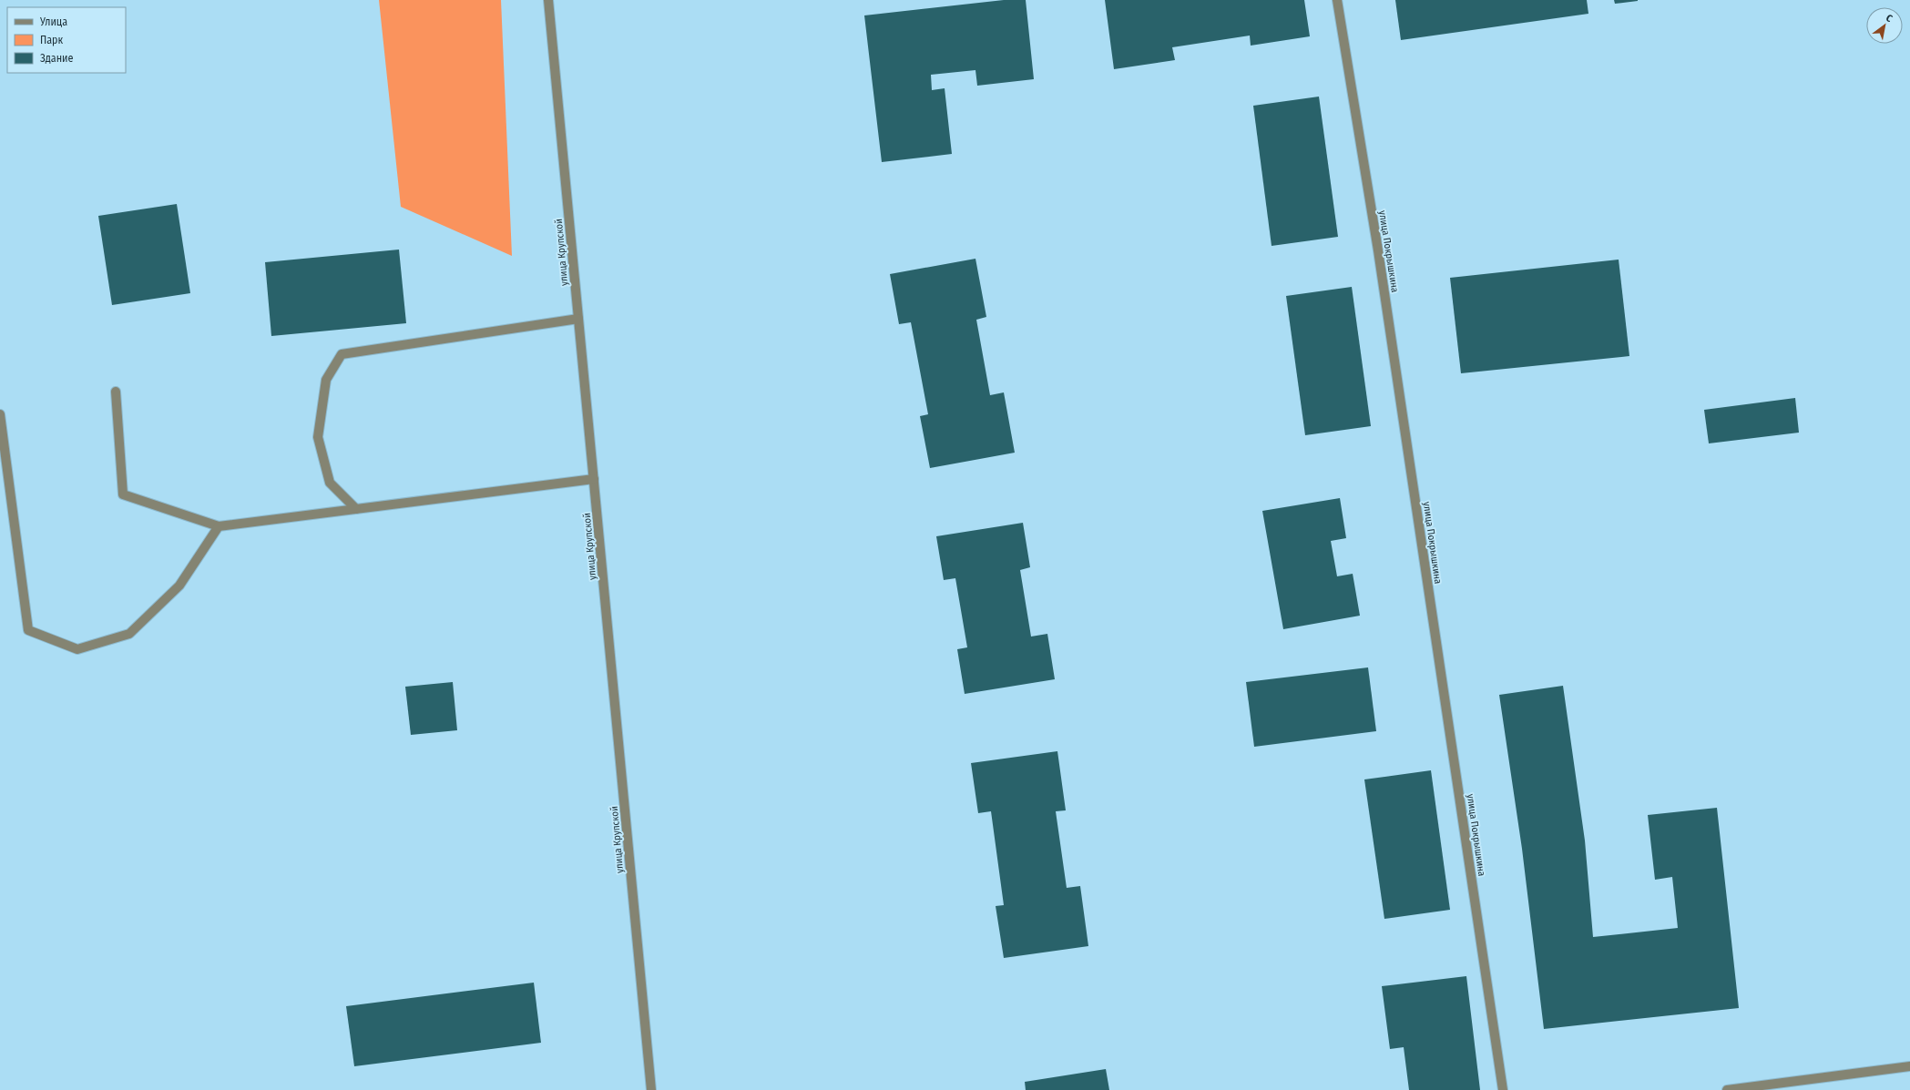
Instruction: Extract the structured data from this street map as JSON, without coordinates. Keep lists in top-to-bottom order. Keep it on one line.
{"streets":{"street":["улица Покрышкина","улица Крупской"]},"legend":["Улица","Парк","Здание"],"north":"top right"}
